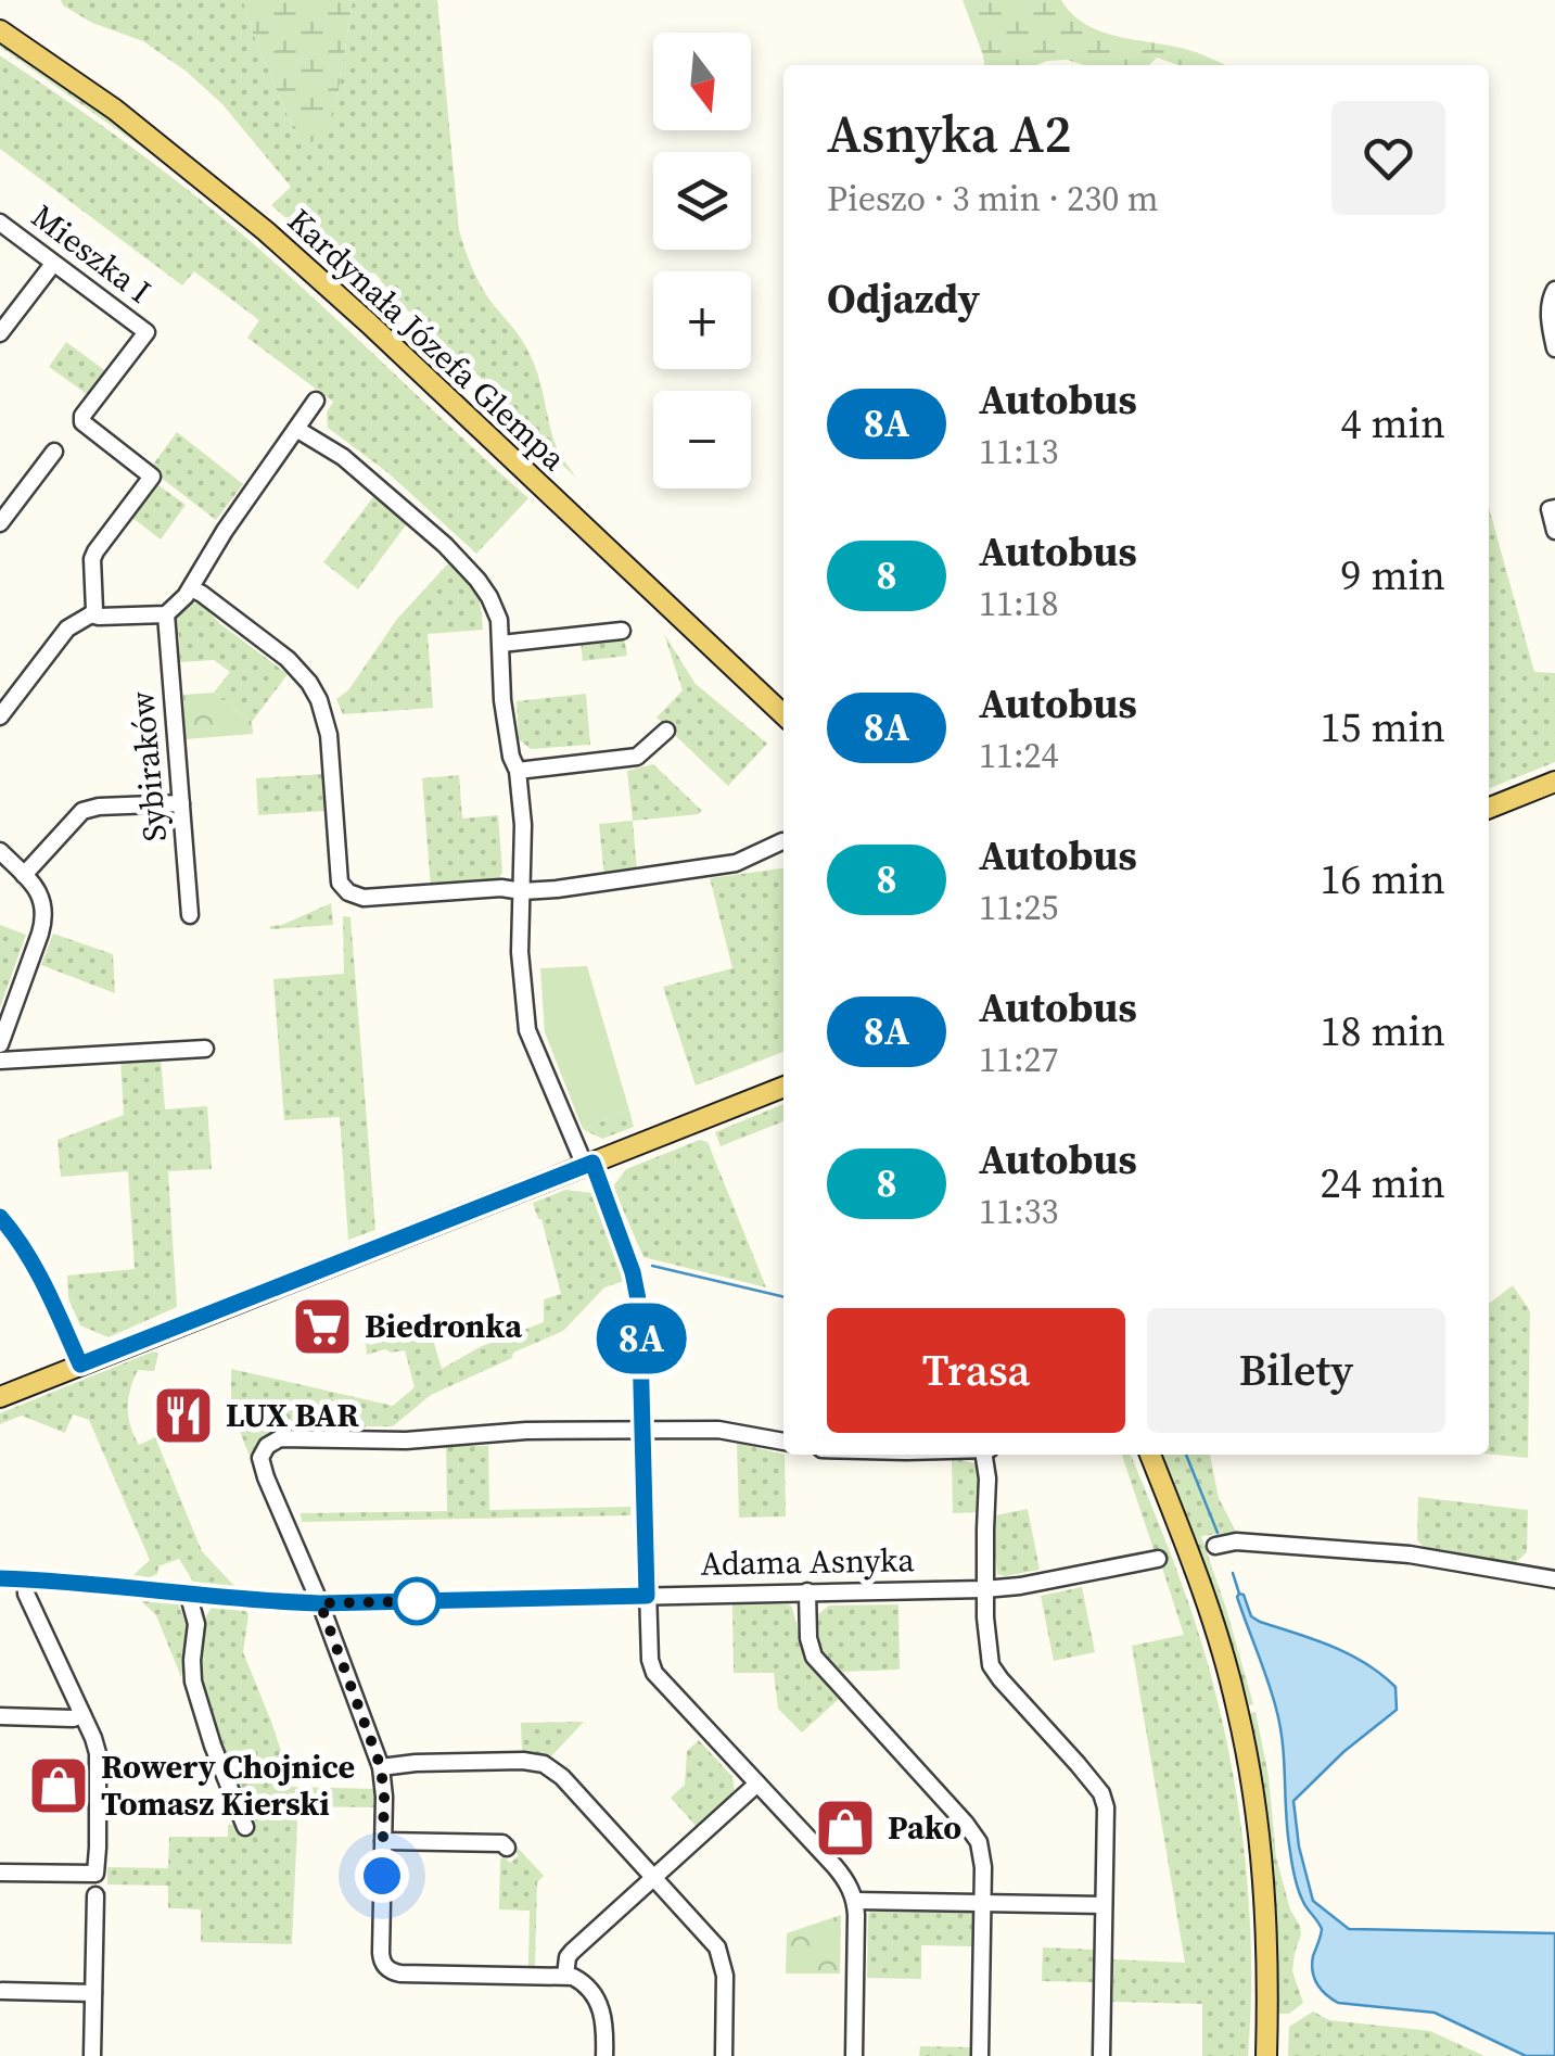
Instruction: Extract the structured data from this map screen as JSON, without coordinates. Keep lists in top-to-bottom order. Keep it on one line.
{"streets":{"main road":["Kardynała Józefa Glempa"],"street":["Mieszka I","Sybiraków","Adama Asnyka"]},"places":{"supermarket":["Biedronka"],"restaurant":["LUX BAR"],"shop":["Rowery Chojnice Tomasz Kierski","Pako"]},"lines":["bus line 8A"],"north":"bottom","page":{"on_map":"8A","map_buttons":["+","−"],"heading":[["Asnyka A2","Pieszo · 3 min · 230 m"],"Odjazdy"],"list":[{"mark":"8A","name":"Autobus","note":"11:13","value":"4 min"},{"mark":"8","name":"Autobus","note":"11:18","value":"9 min"},{"mark":"8A","name":"Autobus","note":"11:24","value":"15 min"},{"mark":"8","name":"Autobus","note":"11:25","value":"16 min"},{"mark":"8A","name":"Autobus","note":"11:27","value":"18 min"},{"mark":"8","name":"Autobus","note":"11:33","value":"24 min"}],"buttons":["Trasa","Bilety"]}}
